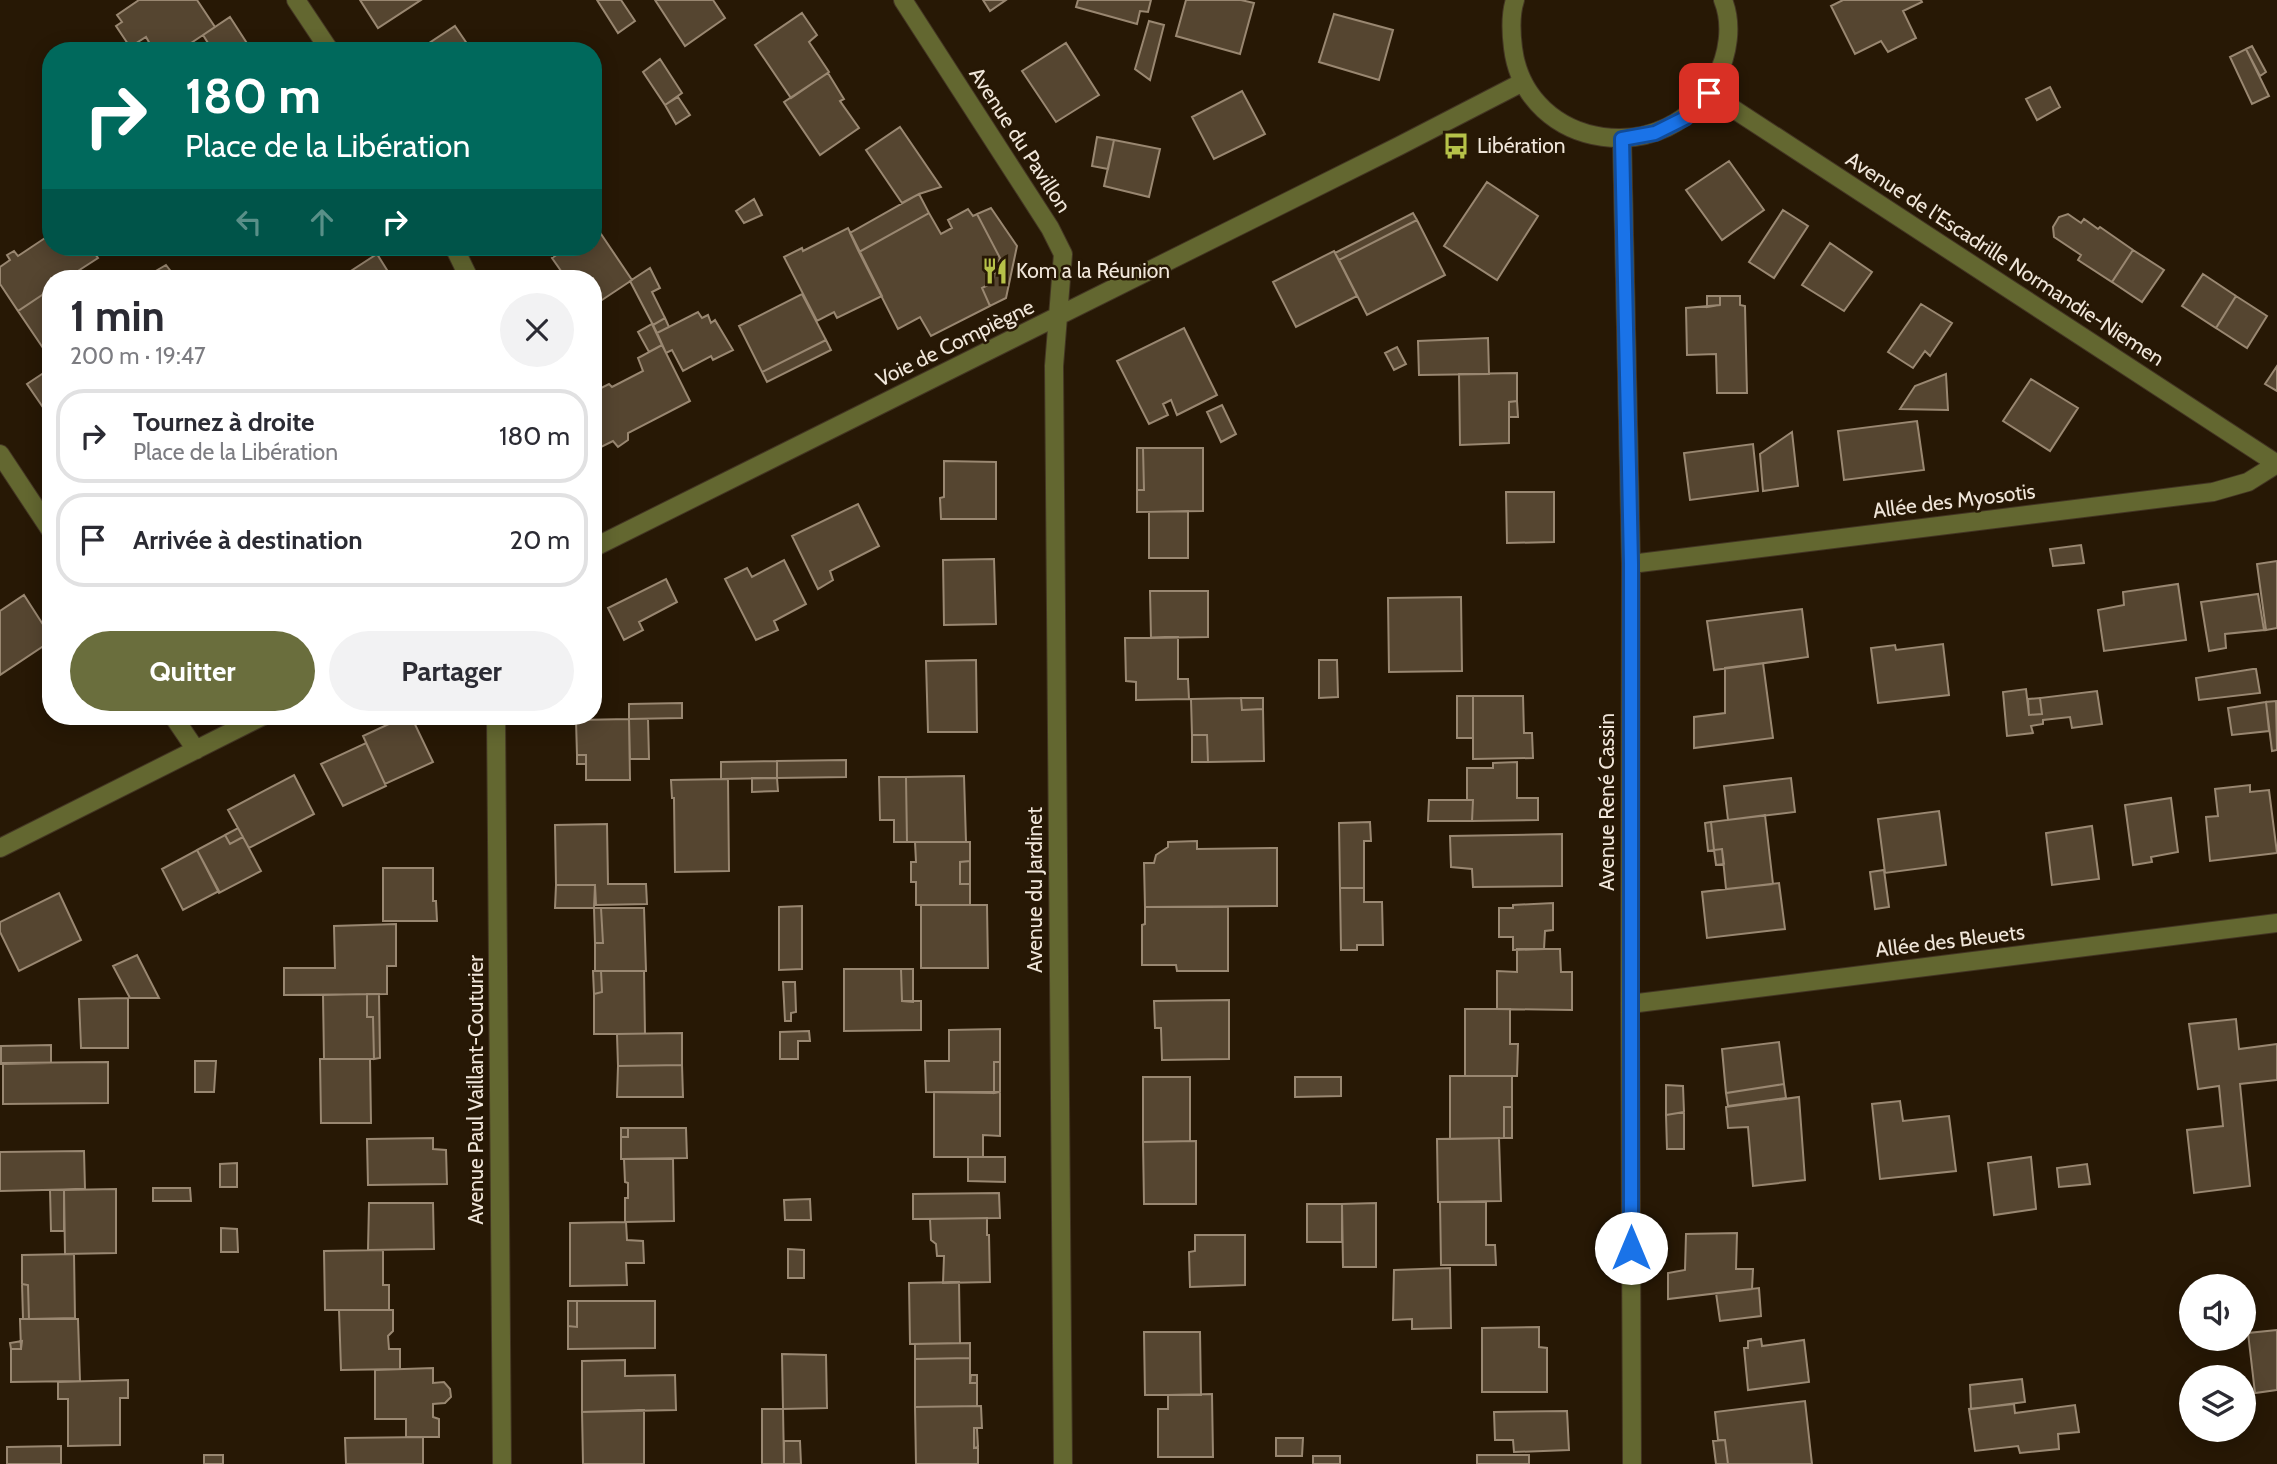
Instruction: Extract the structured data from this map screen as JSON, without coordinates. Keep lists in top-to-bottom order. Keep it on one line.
{"streets":{"street":["Avenue du Pavillon","Avenue de l'Escadrille Normandie-Niemen","Voie de Compiègne","Allée des Myosotis","Avenue René Cassin","Avenue du Jardinet","Allée des Bleuets","Avenue Paul Vaillant-Couturier"]},"crossings":[["Avenue du Pavillon","Voie de Compiègne"],["Avenue du Pavillon","Avenue du Jardinet"],["Avenue de l'Escadrille Normandie-Niemen","Allée des Myosotis"],["Voie de Compiègne","Avenue du Jardinet"],["Allée des Myosotis","Avenue René Cassin"],["Avenue René Cassin","Allée des Bleuets"]],"places":{"bus stop":["Libération"],"restaurant":["Kom a la Réunion"]},"page":{"turn":["180 m","Place de la Libération"],"heading":["1 min","200 m · 19:47"],"list":[{"name":"Tournez à droite","note":"Place de la Libération","value":"180 m"},{"name":"Arrivée à destination","value":"20 m"}],"buttons":["Quitter","Partager"]}}
